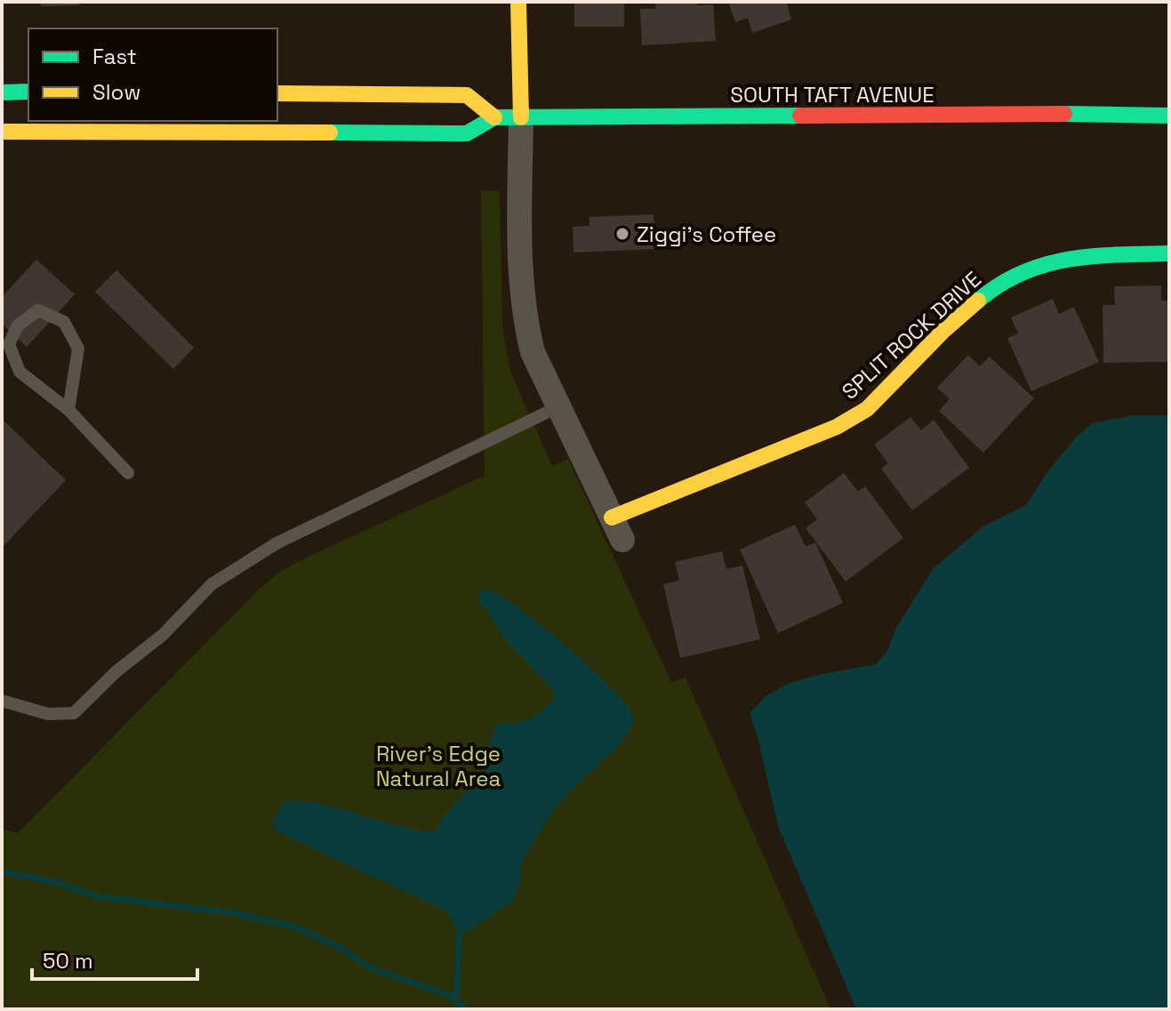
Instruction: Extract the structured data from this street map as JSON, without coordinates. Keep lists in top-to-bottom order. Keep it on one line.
{"streets":{"main road":["SOUTH TAFT AVENUE","SPLIT ROCK DRIVE"]},"parks":["River's Edge Natural Area"],"places":["Ziggi's Coffee"],"legend":["Fast","Slow"],"scale_bar":"50 m"}
